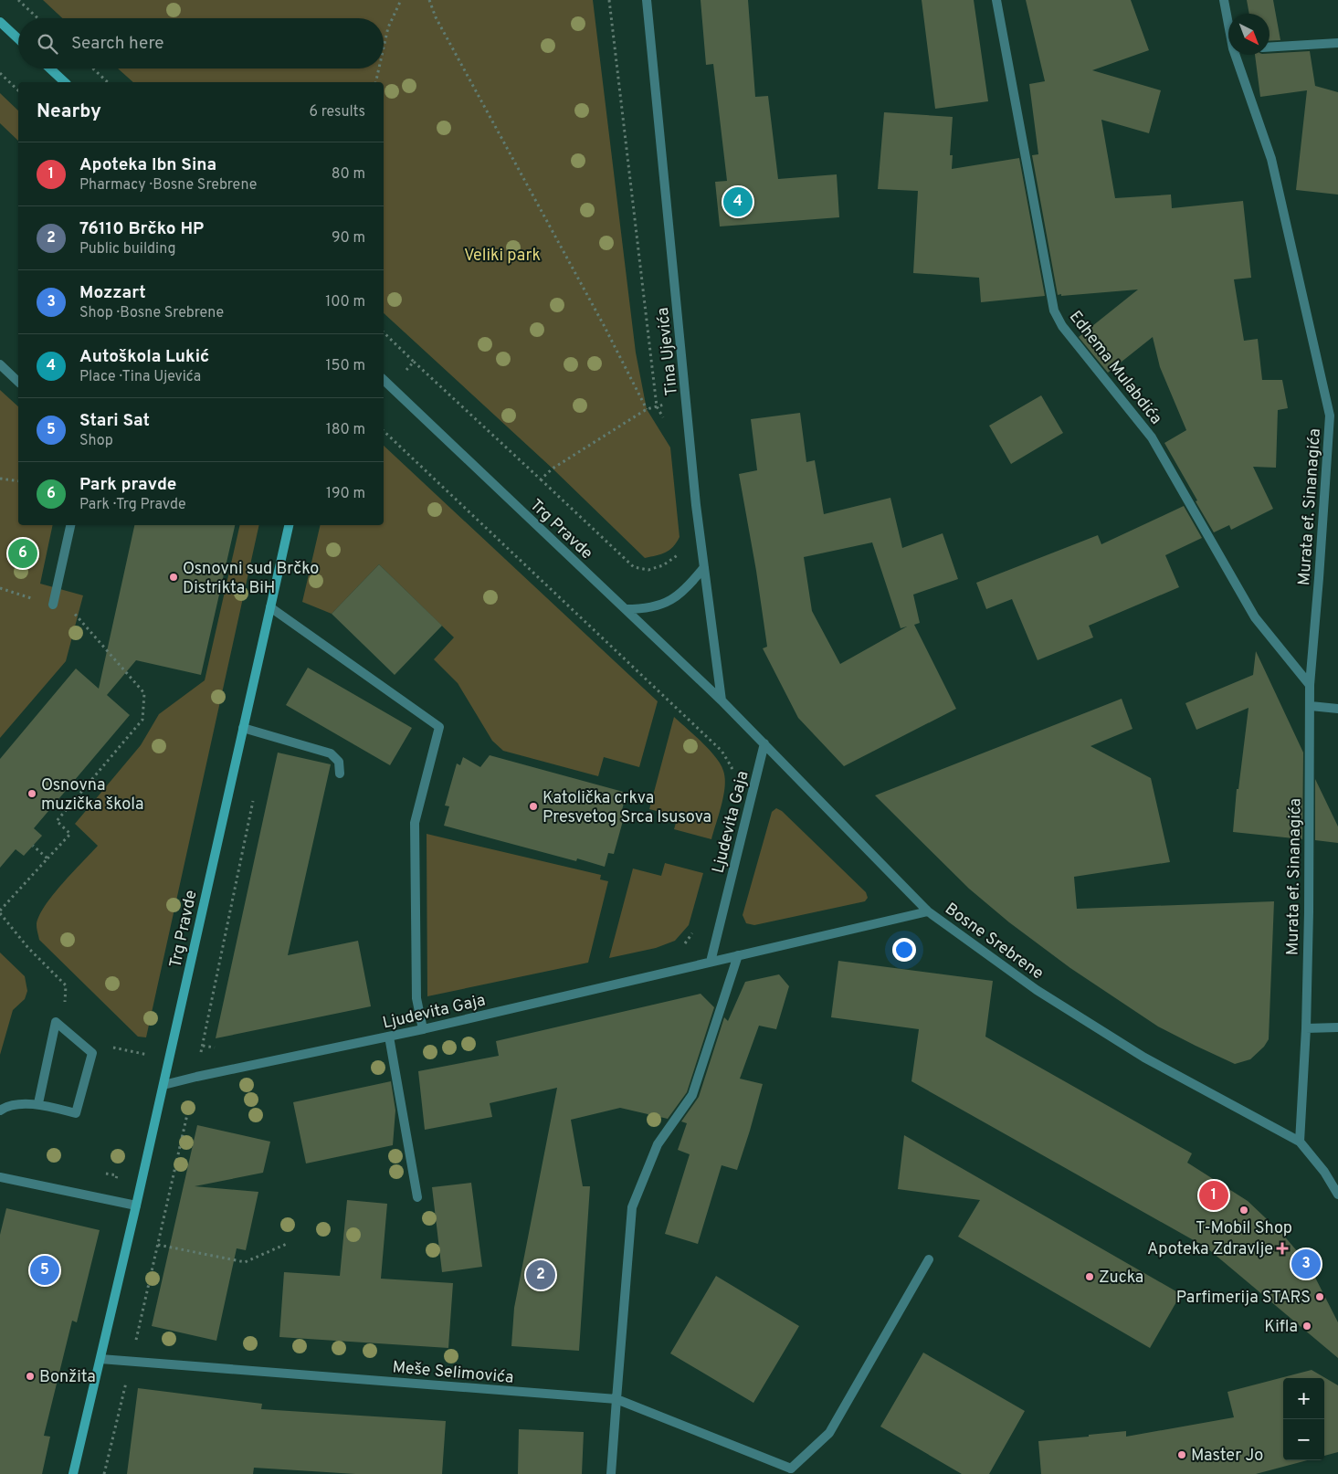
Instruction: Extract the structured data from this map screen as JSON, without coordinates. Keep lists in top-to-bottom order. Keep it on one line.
{"streets":{"main road":["Trg Pravde"],"street":["Tina Ujevića","Edhema Mulabdića","Murata ef. Sinanagića","Ljudevita Gaja","Bosne Srebrene","Meše Selimovića"]},"crossings":[["Tina Ujevića","Trg Pravde"],["Tina Ujevića","Bosne Srebrene"],["Edhema Mulabdića","Murata ef. Sinanagića"],["Trg Pravde","Ljudevita Gaja"],["Trg Pravde","Bosne Srebrene"],["Trg Pravde","Meše Selimovića"],["Ljudevita Gaja","Bosne Srebrene"]],"parks":["Veliki park"],"places":{"other":["Osnovni sud Brčko Distrikta BiH","Osnovna muzička škola","Katolička crkva Presvetog Srca Isusova","T-Mobil Shop","Zucka","Parfimerija STARS","Kifla","Bonžita","Master Jo"],"health":["Apoteka Zdravlje"]},"north":"bottom right","page":{"search":"Search here","heading":["Nearby","6 results"],"list":[{"mark":"1","name":"Apoteka Ibn Sina","note":"Pharmacy · Bosne Srebrene","value":"80 m"},{"mark":"2","name":"76110 Brčko HP","note":"Public building","value":"90 m"},{"mark":"3","name":"Mozzart","note":"Shop · Bosne Srebrene","value":"100 m"},{"mark":"4","name":"Autoškola Lukić","note":"Place · Tina Ujevića","value":"150 m"},{"mark":"5","name":"Stari Sat","note":"Shop","value":"180 m"},{"mark":"6","name":"Park pravde","note":"Park · Trg Pravde","value":"190 m"}],"pins":["4","6","1","3","5","2"],"map_buttons":["+","−"]}}
